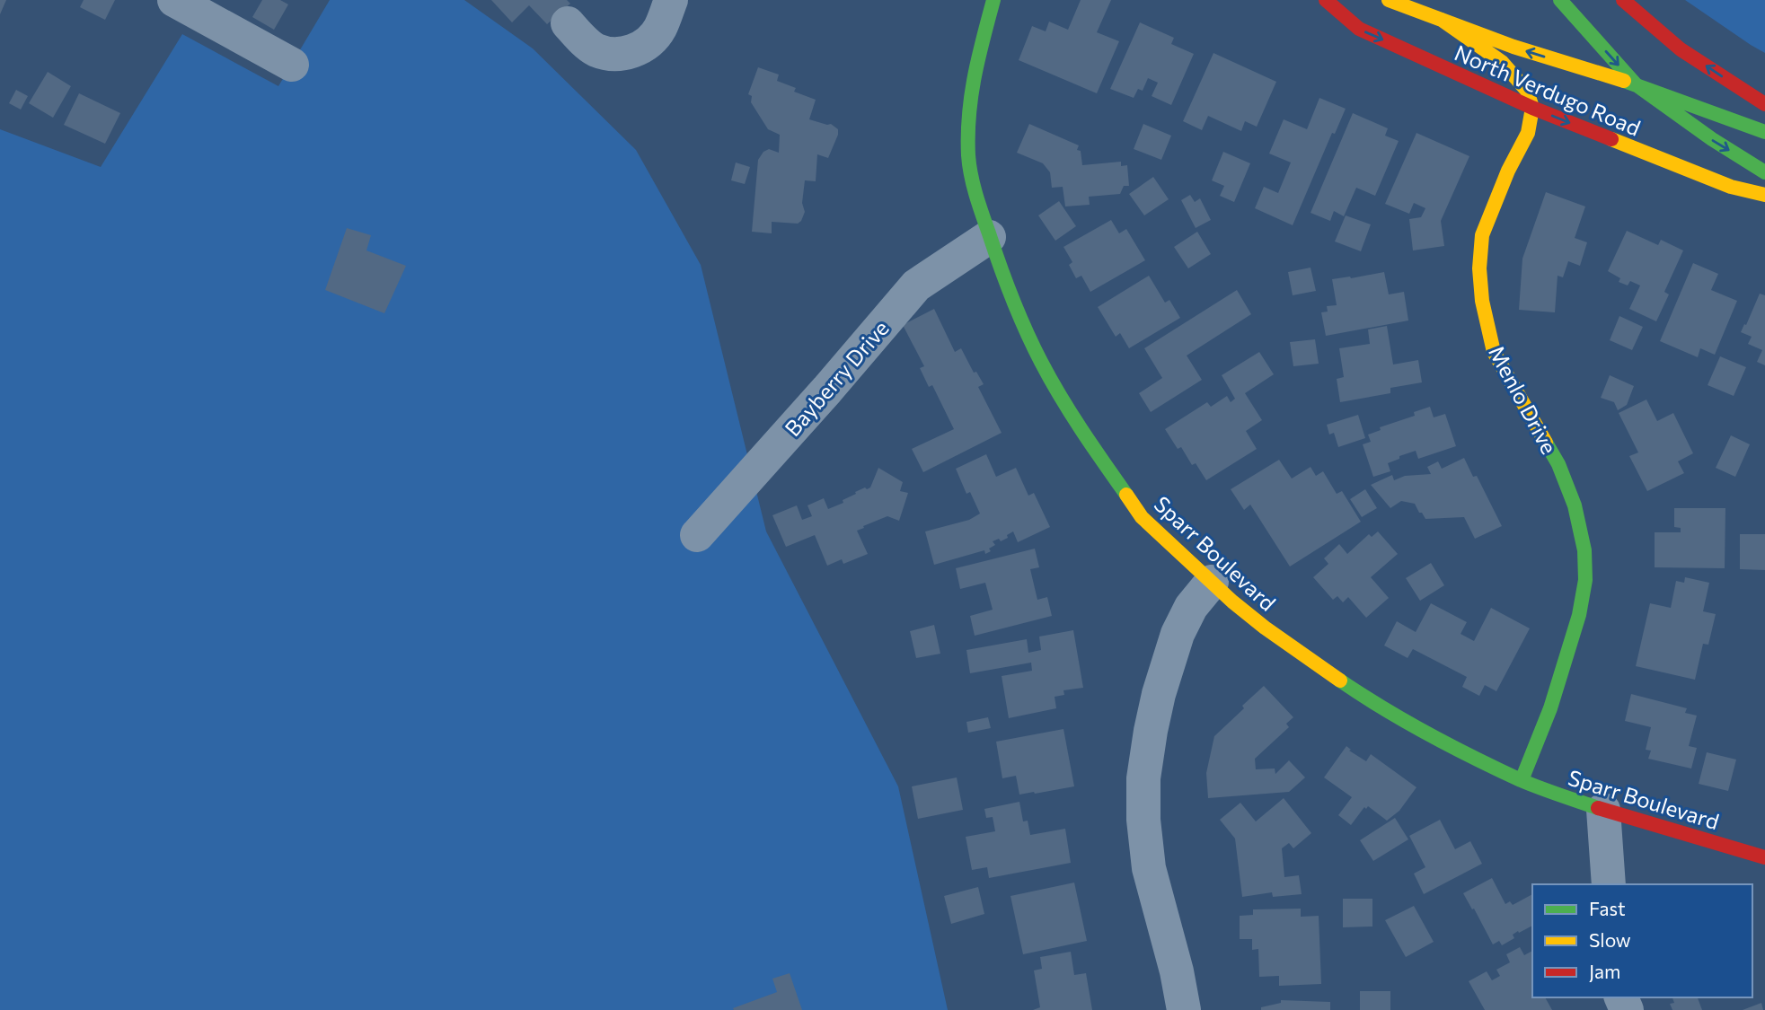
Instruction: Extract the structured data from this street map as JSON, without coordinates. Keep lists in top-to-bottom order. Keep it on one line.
{"streets":{"street":["North Verdugo Road","Bayberry Drive","Menlo Drive","Sparr Boulevard"]},"crossings":[["North Verdugo Road","Menlo Drive"],["Bayberry Drive","Sparr Boulevard"],["Menlo Drive","Sparr Boulevard"]],"legend":["Fast","Slow","Jam"]}
